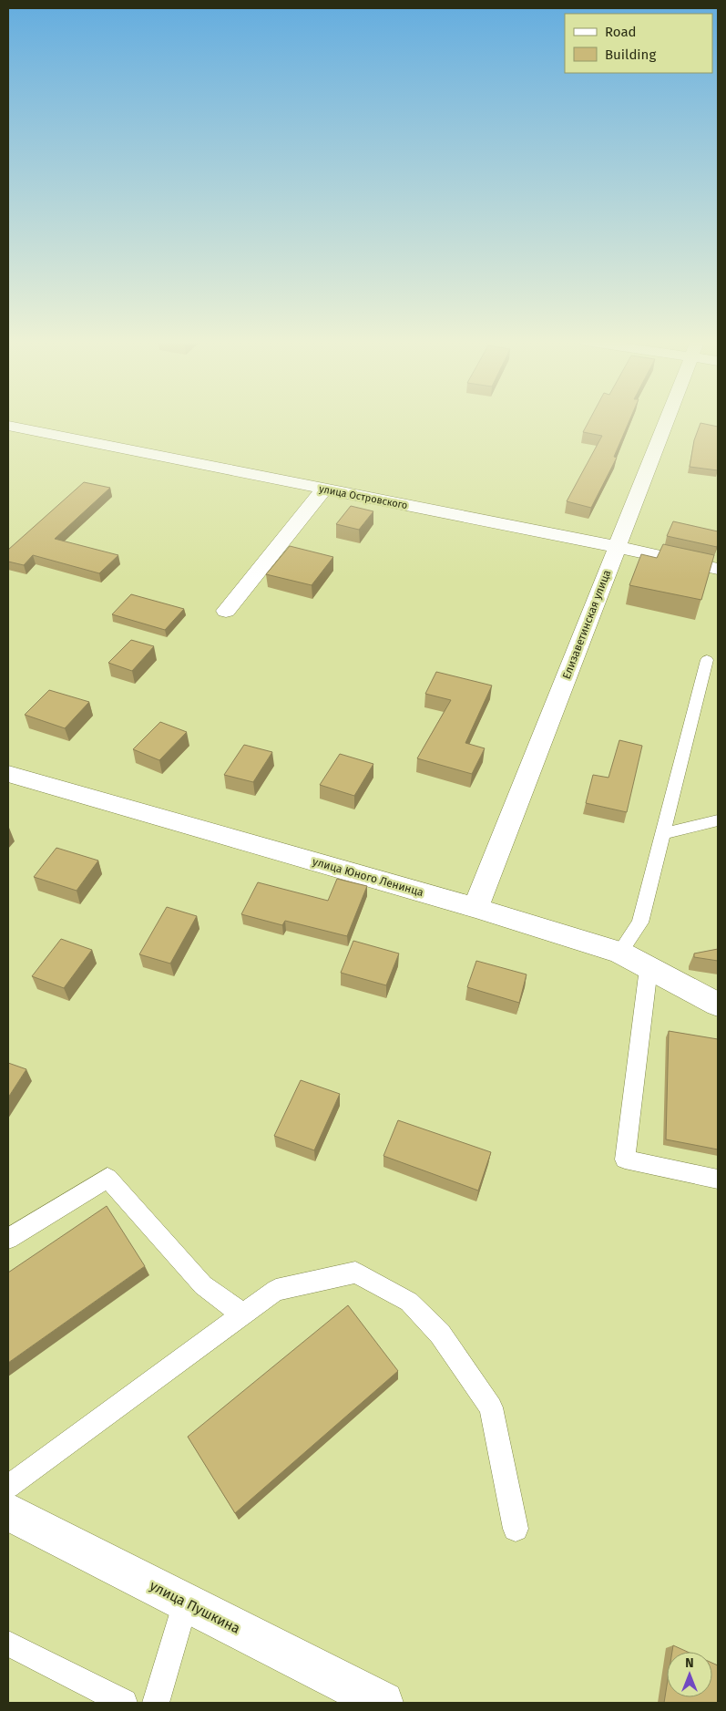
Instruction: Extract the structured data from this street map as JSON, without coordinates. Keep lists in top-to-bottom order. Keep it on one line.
{"streets":{"street":["улица Островского","Елизаветинская улица","улица Юного Ленинца","улица Пушкина"]},"crossings":[["улица Островского","Елизаветинская улица"],["Елизаветинская улица","улица Юного Ленинца"]],"legend":["Road","Building"],"north":"top"}
